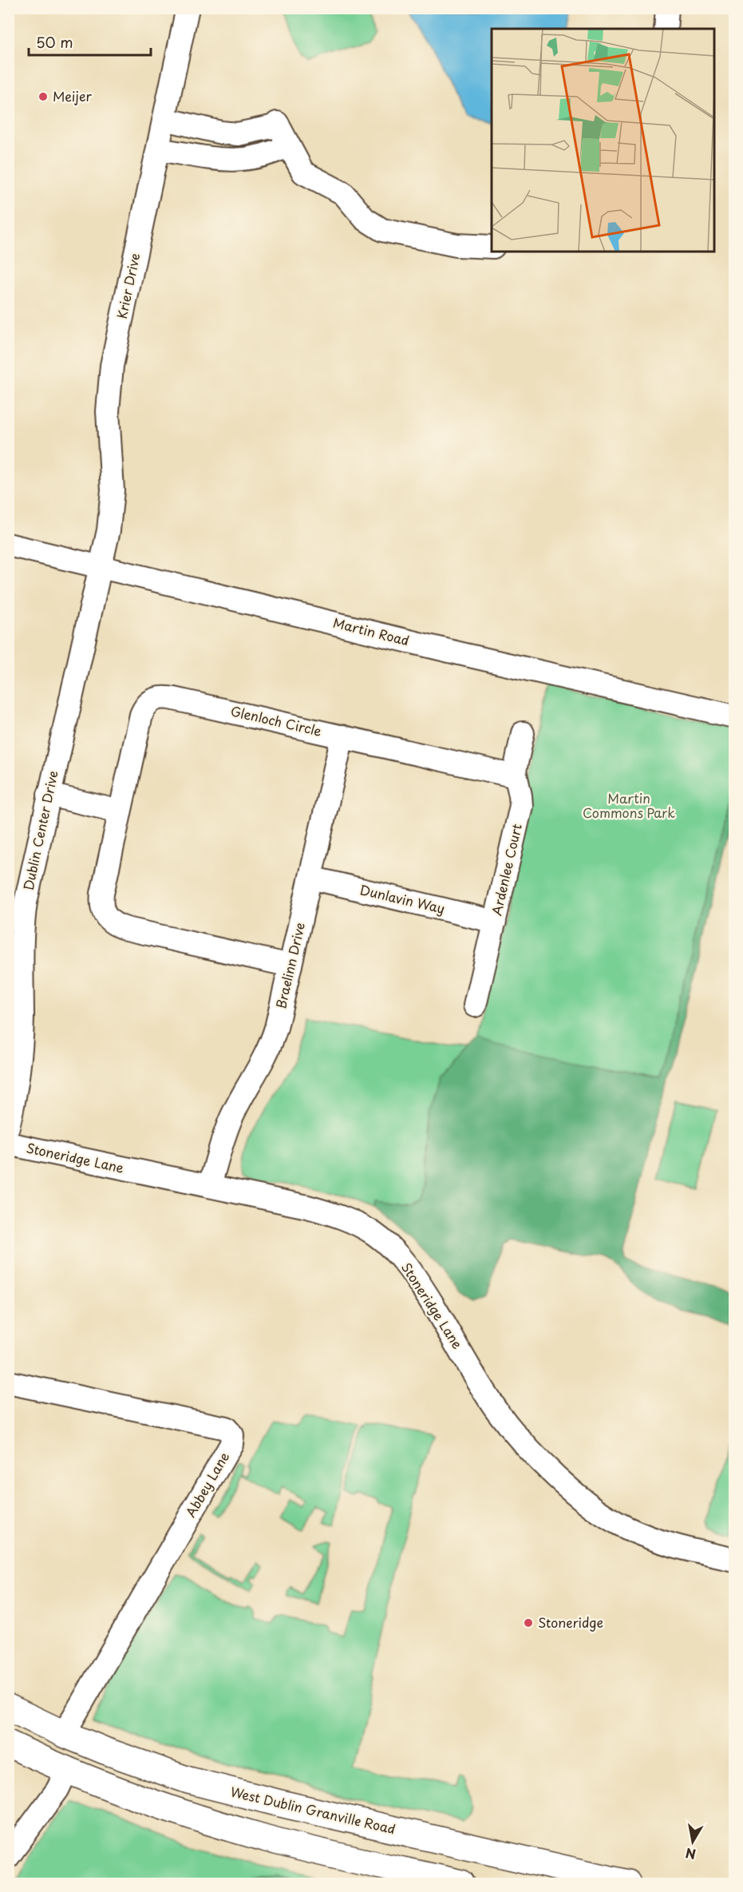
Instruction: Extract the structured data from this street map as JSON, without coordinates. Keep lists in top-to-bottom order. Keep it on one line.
{"streets":{"main road":["West Dublin Granville Road"],"street":["Krier Drive","Martin Road","Glenloch Circle","Dublin Center Drive","Ardenlee Court","Dunlavin Way","Braelinn Drive","Stoneridge Lane","Abbey Lane"]},"crossings":[["Krier Drive","Martin Road"],["Krier Drive","Dublin Center Drive"],["Martin Road","Dublin Center Drive"],["Glenloch Circle","Ardenlee Court"],["Glenloch Circle","Braelinn Drive"],["Ardenlee Court","Dunlavin Way"],["Dunlavin Way","Braelinn Drive"],["Braelinn Drive","Stoneridge Lane"],["Abbey Lane","West Dublin Granville Road"]],"parks":["Martin Commons Park"],"places":["Meijer","Stoneridge"],"scale_bar":"50 m","north":"bottom"}
